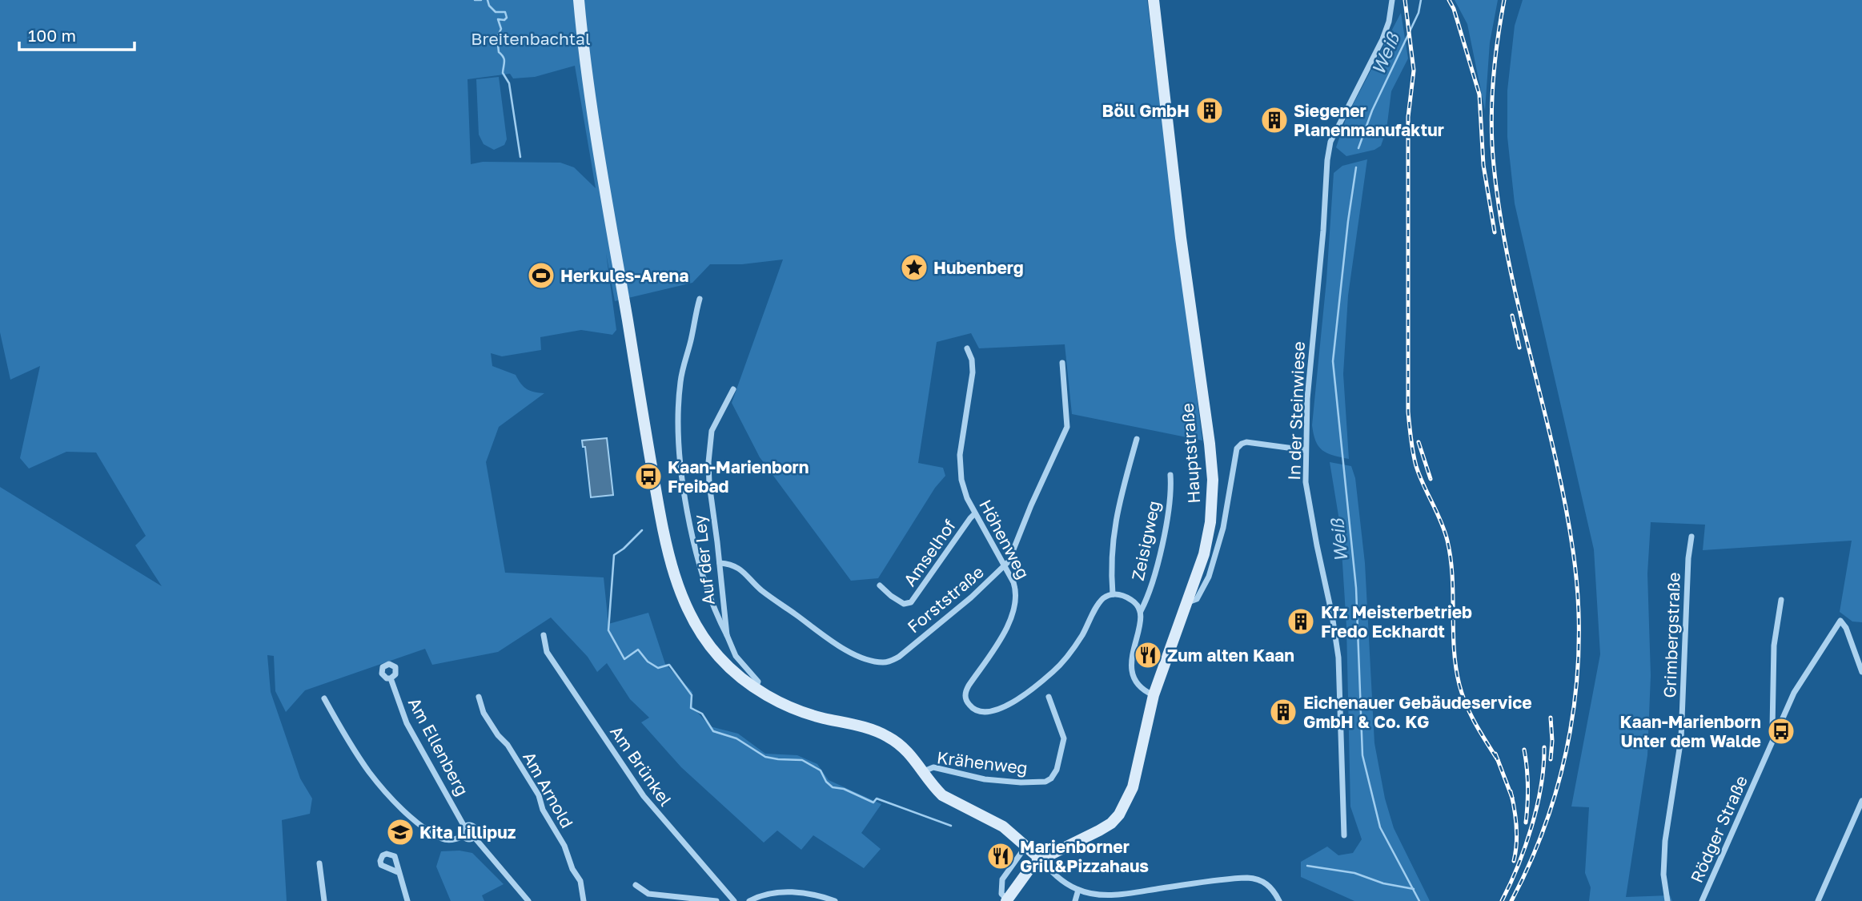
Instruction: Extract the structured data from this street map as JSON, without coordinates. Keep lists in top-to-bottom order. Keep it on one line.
{"streets":{"street":["In der Steinwiese","Hauptstraße","Höhenweg","Zeisigweg","Amselhof","Auf der Ley","Forststraße","Grimbergstraße","Am Ellenberg","Krähenweg","Am Brünkel","Am Arnold","Rödger Straße"]},"crossings":[["Höhenweg","Amselhof"],["Höhenweg","Forststraße"],["Auf der Ley","Forststraße"]],"water":["Weiß"],"parks":["Breitenbachtal"],"places":{"building":["Böll GmbH","Siegener Planenmanufaktur","Kfz Meisterbetrieb Fredo Eckhardt","Eichenauer Gebäudeservice GmbH & Co. KG"],"place":["Hubenberg"],"sports":["Herkules-Arena"],"bus stop":["Kaan-Marienborn Freibad","Kaan-Marienborn Unter dem Walde"],"restaurant":["Zum alten Kaan","Marienborner Grill&Pizzahaus"],"school or university":["Kita Lillipuz"]},"scale_bar":"100 m"}
